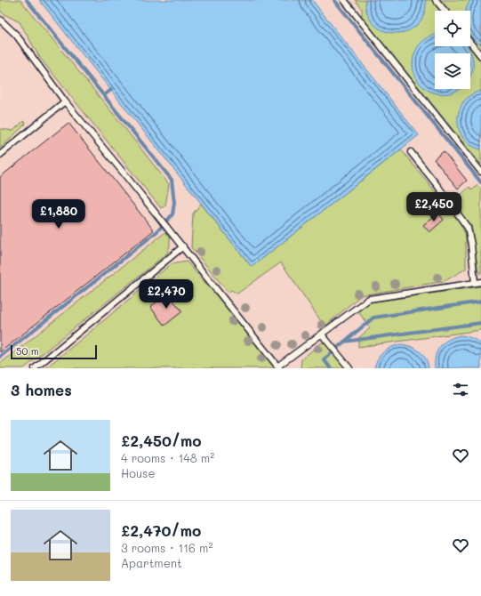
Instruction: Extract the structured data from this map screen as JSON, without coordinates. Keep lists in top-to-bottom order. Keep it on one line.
{"scale_bar":"50 m","page":{"price":["£2,450","£1,880","£2,470"],"scale":"50 m","heading":"3 homes","list":[{"name":"£2,450/mo","note":"4 rooms · 148 m² · House"},{"name":"£2,470/mo","note":"3 rooms · 116 m² · Apartment"}]}}
